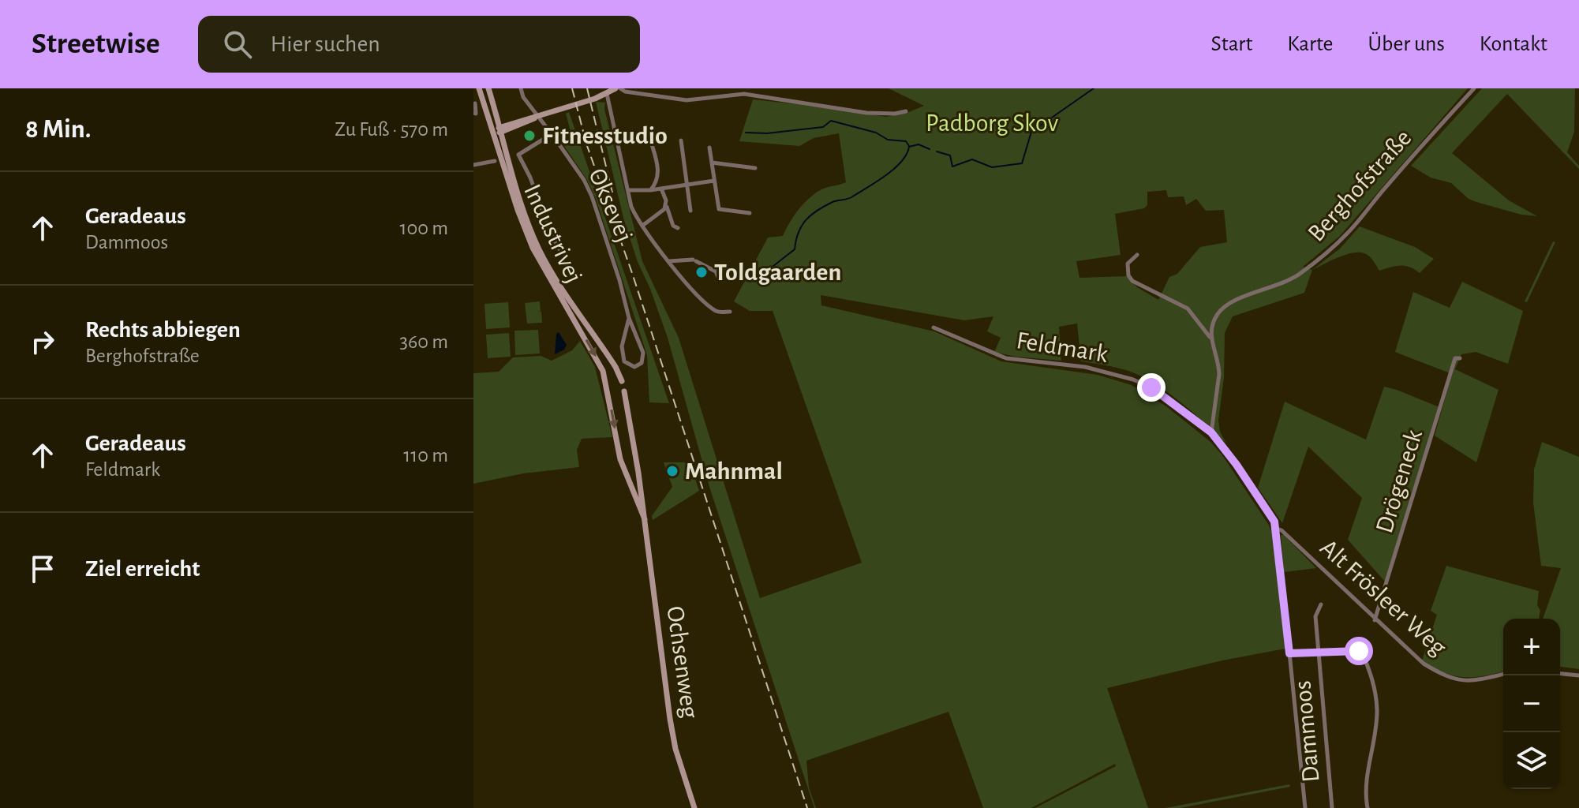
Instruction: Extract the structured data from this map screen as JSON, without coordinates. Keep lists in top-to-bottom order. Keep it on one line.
{"streets":{"street":["Berghofstraße","Oksevej","Industrivej","Feldmark","Drögeneck","Alt Frösleer Weg","Ochsenweg","Dammoos"]},"crossings":[["Industrivej","Ochsenweg"],["Drögeneck","Alt Frösleer Weg"]],"parks":["Padborg Skov"],"places":["Fitnesstudio","Toldgaarden","Mahnmal"],"page":{"header":"Streetwise","search":"Hier suchen","nav":["Start","Karte","Über uns","Kontakt"],"heading":["8 Min.","Zu Fuß · 570 m"],"list":[["Geradeaus","Dammoos","100 m"],["Rechts abbiegen","Berghofstraße","360 m"],["Geradeaus","Feldmark","110 m"],"Ziel erreicht"],"map_buttons":["+","−"]}}
